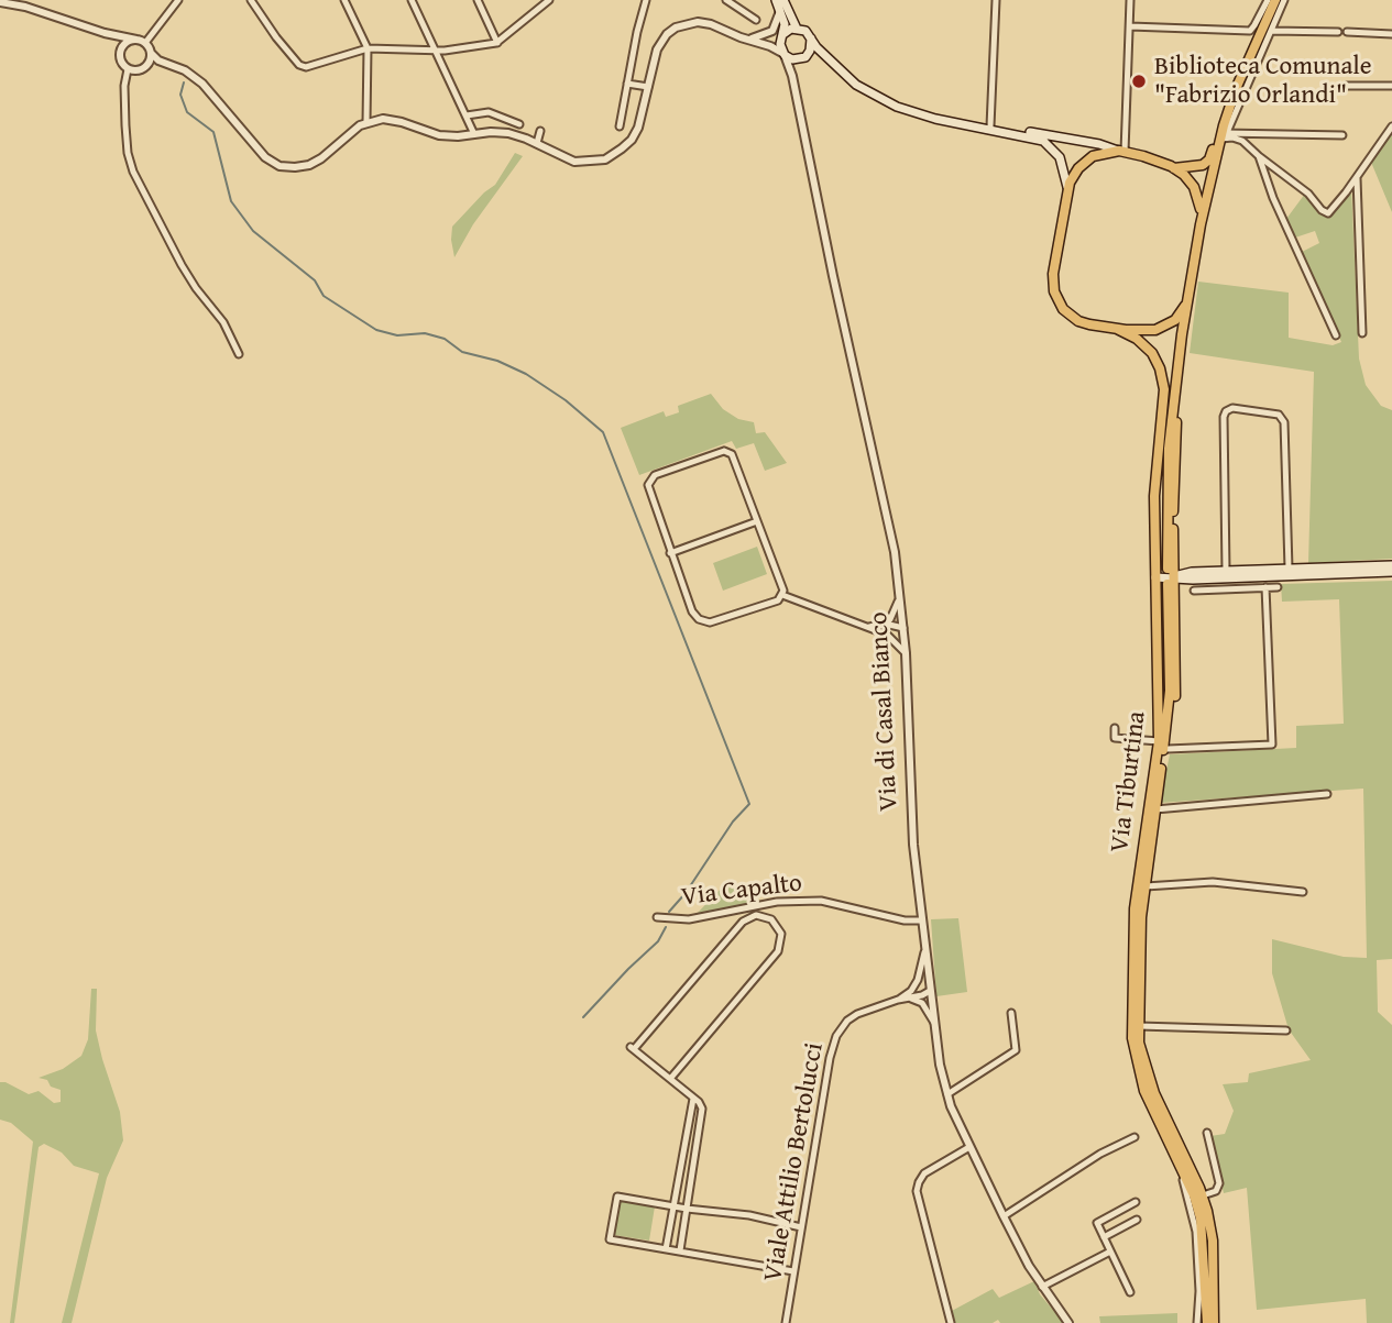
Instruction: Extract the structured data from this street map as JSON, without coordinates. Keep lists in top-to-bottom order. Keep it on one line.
{"streets":{"main road":["Via Tiburtina"],"street":["Via di Casal Bianco","Via Capalto","Viale Attilio Bertolucci"]},"crossings":[["Via di Casal Bianco","Via Capalto"],["Via di Casal Bianco","Viale Attilio Bertolucci"]],"places":["Biblioteca Comunale \"Fabrizio Orlandi\""]}
